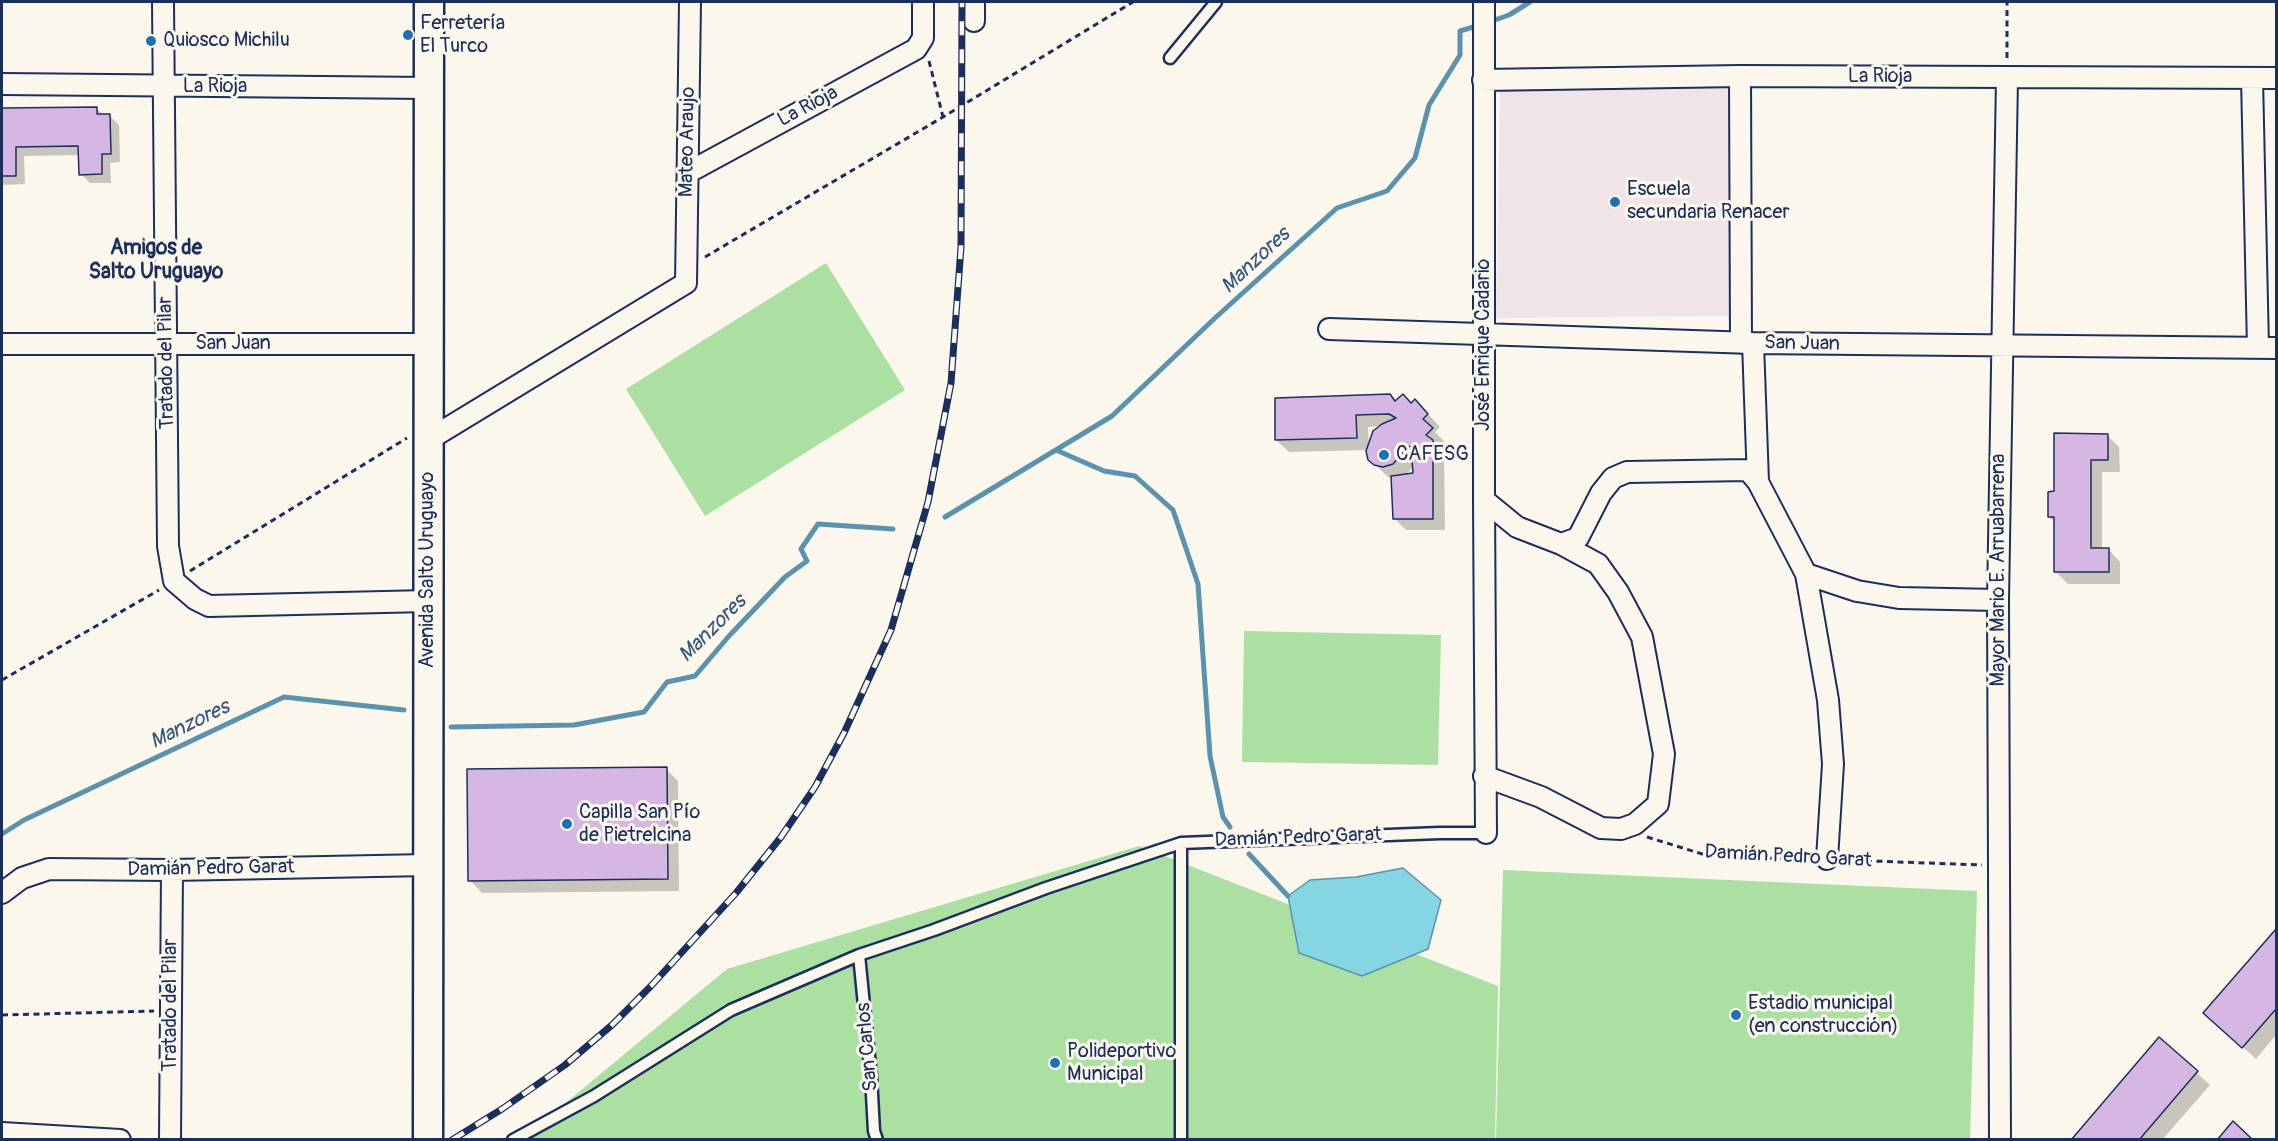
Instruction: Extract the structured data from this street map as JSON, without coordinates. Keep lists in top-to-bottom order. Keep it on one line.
{"streets":{"main road":["Avenida Salto Uruguayo"],"street":["La Rioja","Mateo Araujo","San Juan","José Enrique Cadario","Tratado del Pilar","Mayor Mario E. Arruabarrena","Damián Pedro Garat"],"lane":["San Carlos"]},"crossings":[["La Rioja","Mateo Araujo"],["La Rioja","José Enrique Cadario"],["La Rioja","Tratado del Pilar"],["La Rioja","Avenida Salto Uruguayo"],["La Rioja","Mayor Mario E. Arruabarrena"],["Mateo Araujo","Avenida Salto Uruguayo"],["San Juan","José Enrique Cadario"],["San Juan","Tratado del Pilar"],["San Juan","Avenida Salto Uruguayo"],["San Juan","Mayor Mario E. Arruabarrena"],["José Enrique Cadario","Damián Pedro Garat"],["Tratado del Pilar","Damián Pedro Garat"],["Avenida Salto Uruguayo","Damián Pedro Garat"],["Mayor Mario E. Arruabarrena","Damián Pedro Garat"],["Damián Pedro Garat","San Carlos"]],"districts":["Amigos de Salto Uruguayo"],"water":["Manzores"],"places":["Ferretería El Turco","Quiosco Michilu","Escuela secundaria Renacer","CAFESG","Capilla San Pío de Pietrelcina","Estadio municipal (en construcción)","Polideportivo Municipal"]}
